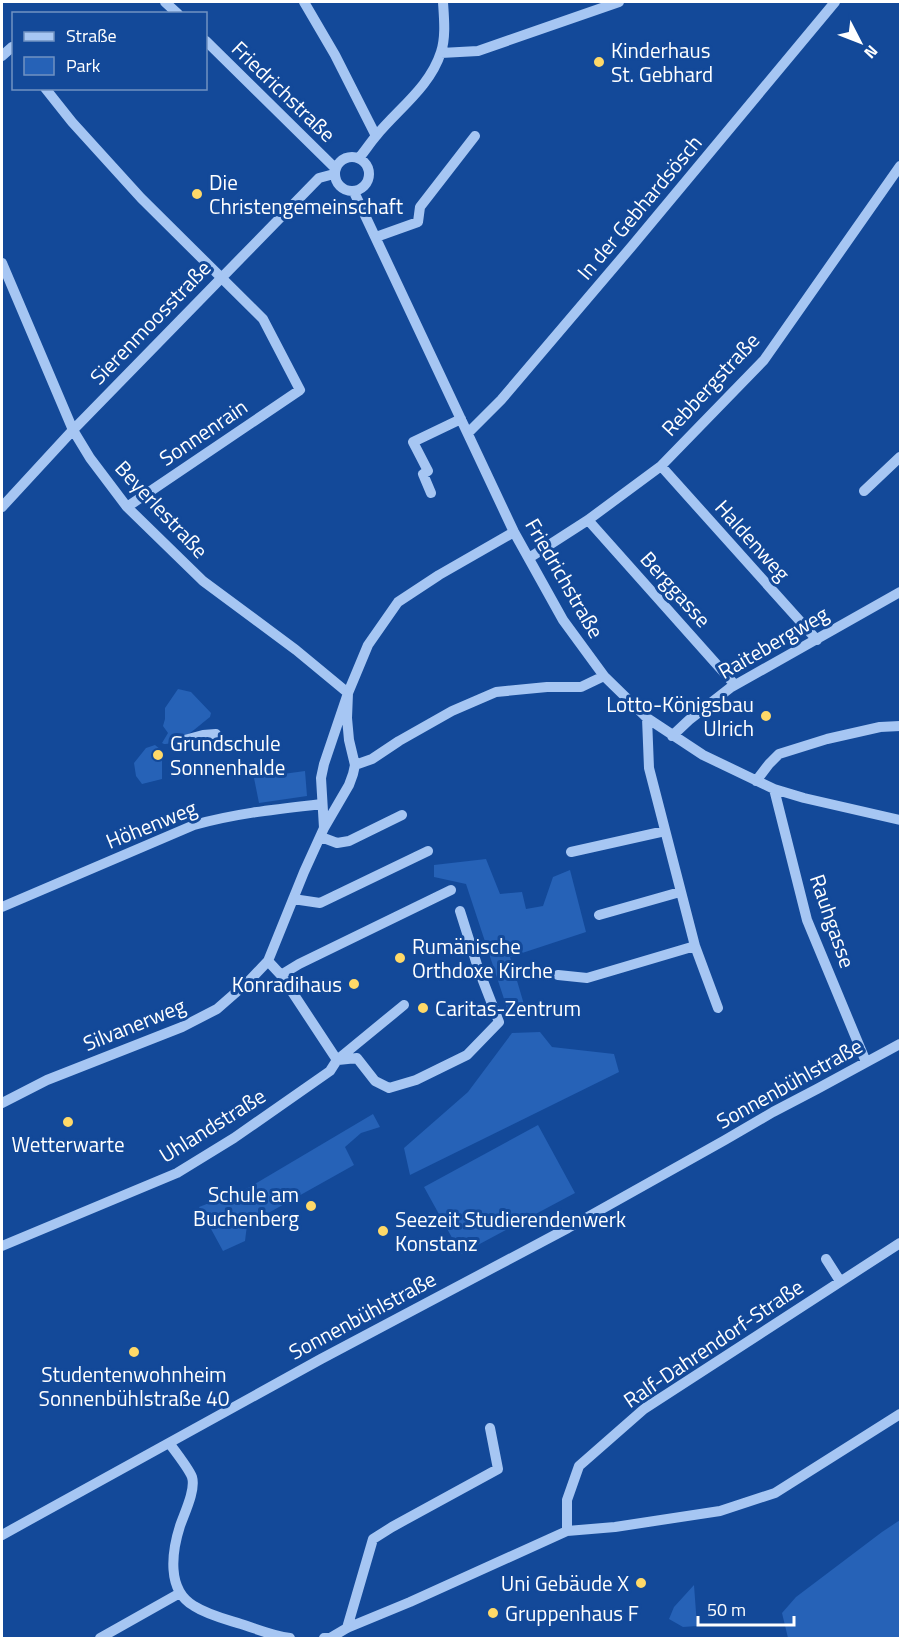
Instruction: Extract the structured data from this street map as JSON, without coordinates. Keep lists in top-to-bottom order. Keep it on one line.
{"streets":{"street":["Friedrichstraße","In der Gebhardsösch","Sierenmoosstraße","Rebbergstraße","Sonnenrain","Beyerlestraße","Haldenweg","Berggasse","Raitebergweg","Höhenweg","Rauhgasse","Silvanerweg","Sonnenbühlstraße","Uhlandstraße","Ralf-Dahrendorf-Straße"]},"crossings":[["Friedrichstraße","In der Gebhardsösch"],["Friedrichstraße","Sierenmoosstraße"],["Friedrichstraße","Rebbergstraße"],["Friedrichstraße","Raitebergweg"],["Friedrichstraße","Rauhgasse"],["Sierenmoosstraße","Sonnenrain"],["Sierenmoosstraße","Beyerlestraße"],["Rebbergstraße","Haldenweg"],["Rebbergstraße","Berggasse"],["Sonnenrain","Beyerlestraße"],["Haldenweg","Raitebergweg"],["Berggasse","Raitebergweg"],["Rauhgasse","Sonnenbühlstraße"]],"places":["Kinderhaus St. Gebhard","Die Christengemeinschaft","Lotto-Königsbau Ulrich","Grundschule Sonnenhalde","Rumänische Orthdoxe Kirche","Konradihaus","Caritas-Zentrum","Wetterwarte","Schule am Buchenberg","Seezeit Studierendenwerk Konstanz","Studentenwohnheim Sonnenbühlstraße 40","Uni Gebäude X","Gruppenhaus F"],"legend":["Straße","Park"],"scale_bar":"50 m","north":"bottom right"}
